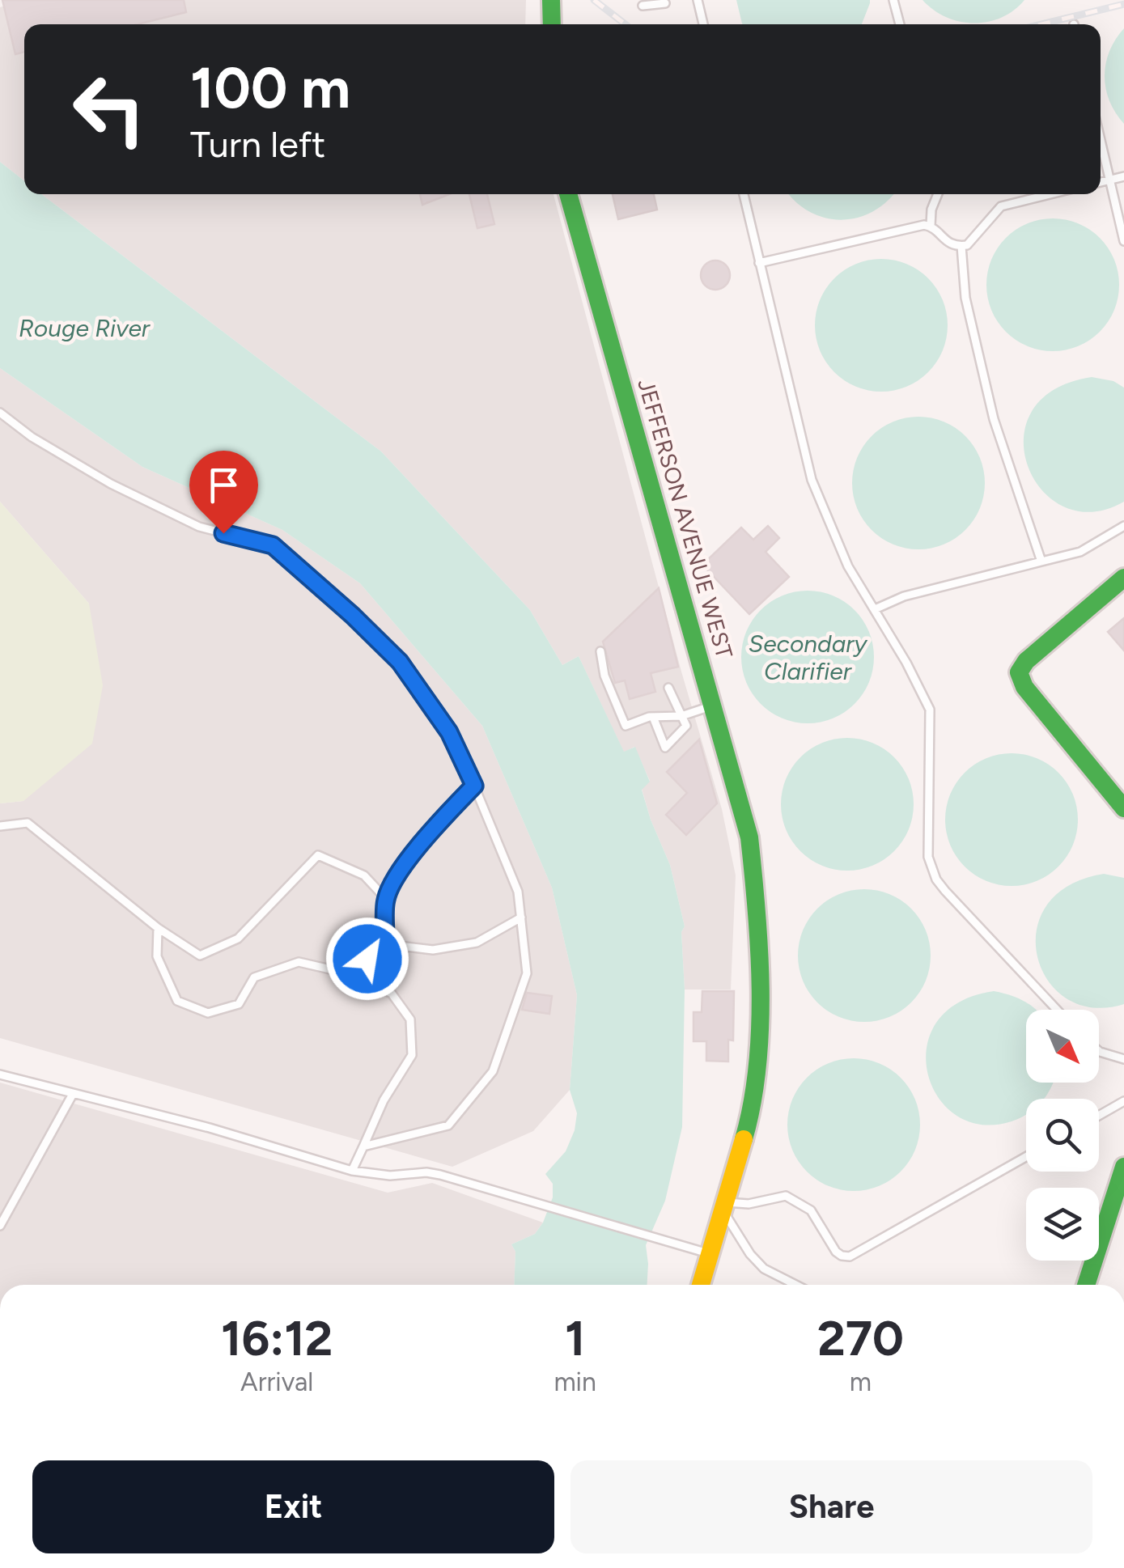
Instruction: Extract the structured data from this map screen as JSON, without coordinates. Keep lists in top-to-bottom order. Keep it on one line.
{"streets":{"main road":["JEFFERSON AVENUE WEST"]},"water":["Rouge River","Secondary Clarifier"],"north":"bottom right","page":{"turn":["100 m","Turn left"],"eta":["16:12","Arrival","1","min","270","m"],"buttons":["Exit","Share"]}}
